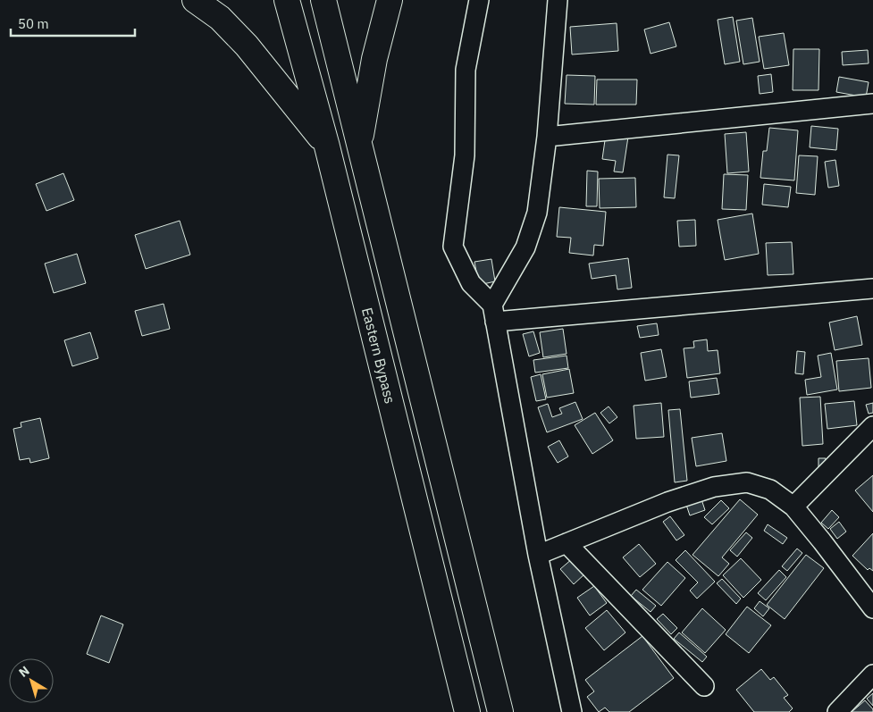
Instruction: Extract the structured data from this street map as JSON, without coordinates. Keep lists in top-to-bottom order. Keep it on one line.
{"streets":{"highway":["Eastern Bypass"]},"scale_bar":"50 m","north":"top left"}
